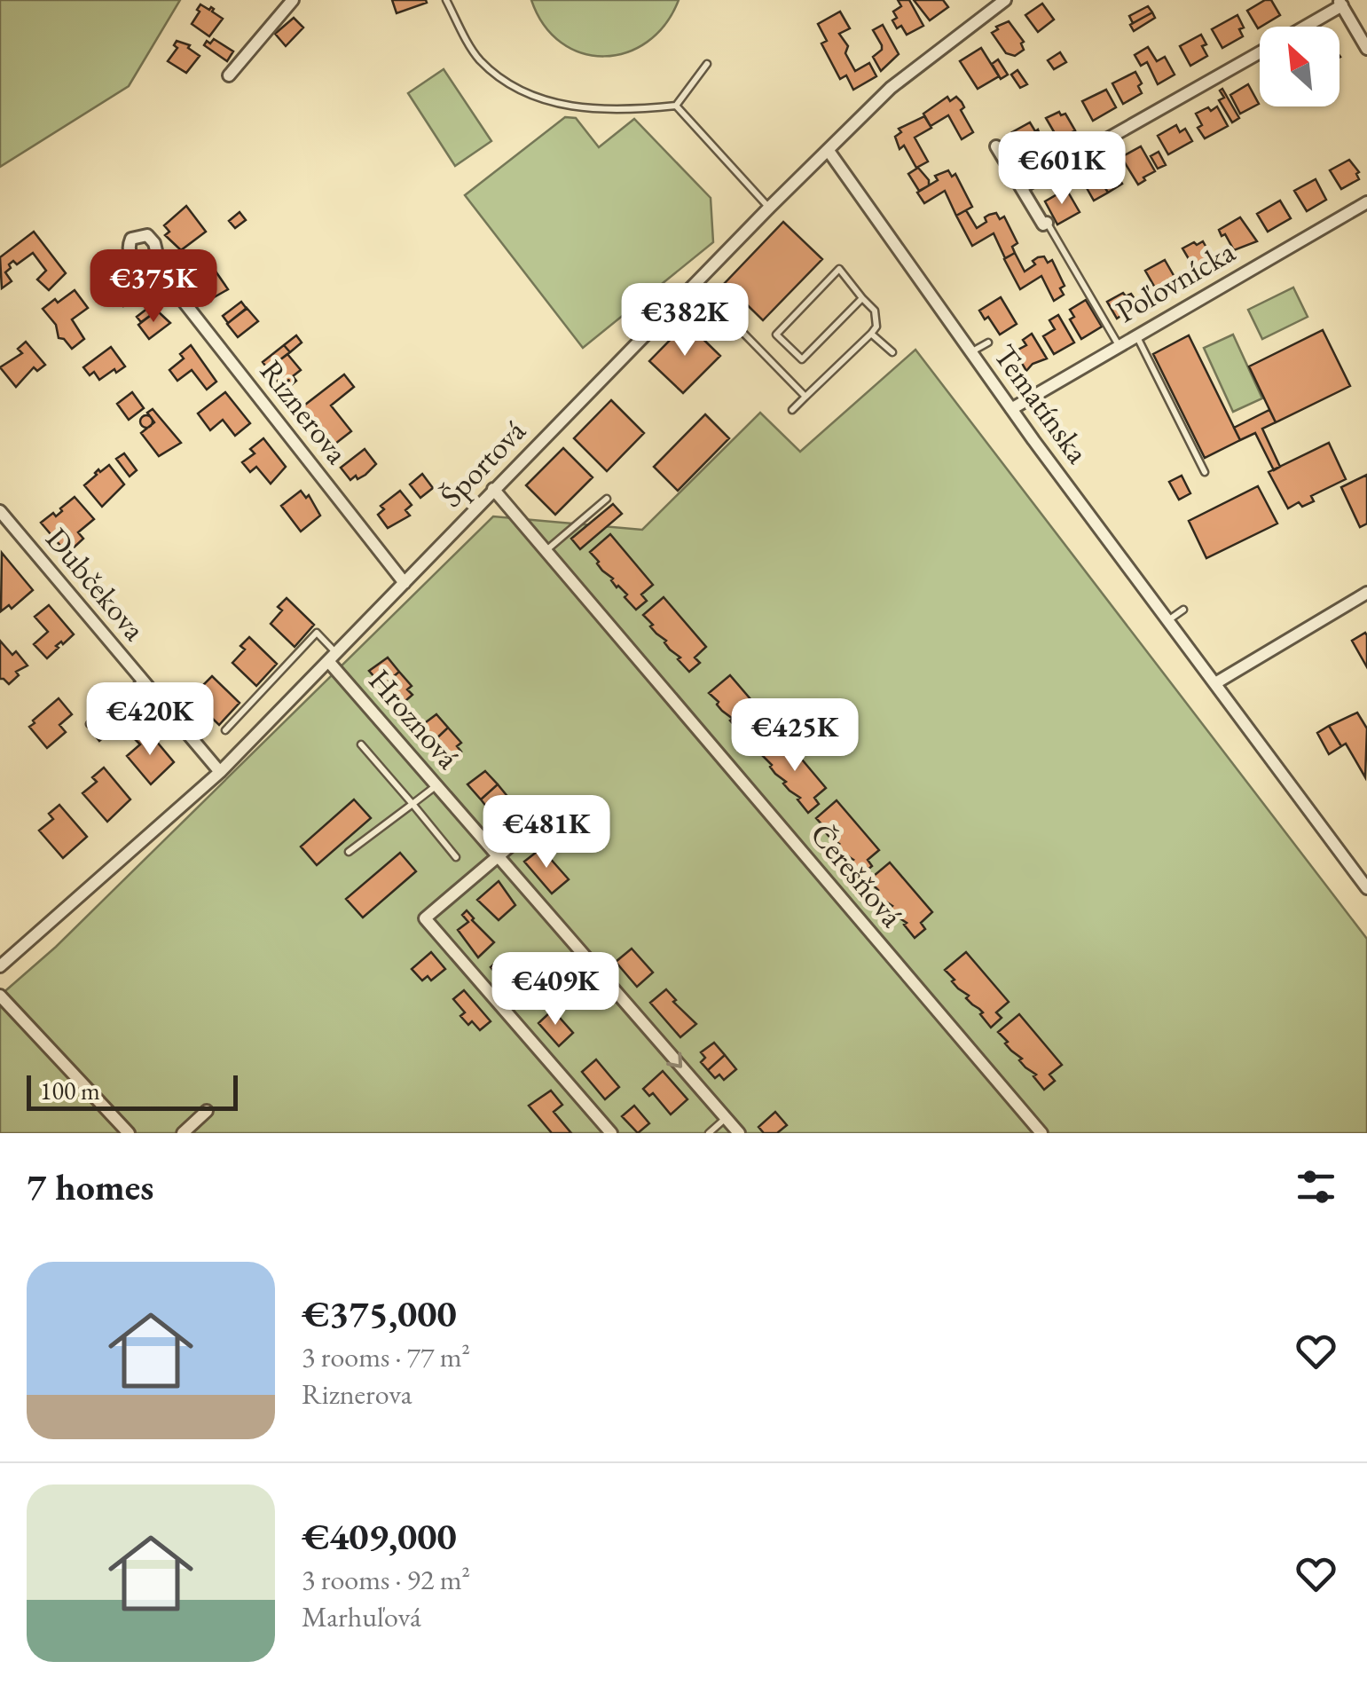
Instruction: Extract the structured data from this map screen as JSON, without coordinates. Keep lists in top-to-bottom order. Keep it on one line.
{"streets":{"street":["Poľovnícka","Tematínska","Riznerova","Športová","Dubčekova","Hroznová","Čerešňová"]},"crossings":[["Poľovnícka","Tematínska"],["Tematínska","Športová"],["Riznerova","Športová"],["Športová","Dubčekova"],["Športová","Hroznová"],["Športová","Čerešňová"]],"one_way":["Hroznová"],"scale_bar":"100 m","north":"top left","page":{"price":["€601K","€375K","€382K","€420K","€425K","€481K","€409K"],"scale":"100 m","heading":"7 homes","list":[{"name":"€375,000","note":"3 rooms · 77 m² · Riznerova"},{"name":"€409,000","note":"3 rooms · 92 m² · Marhuľová"}]}}
